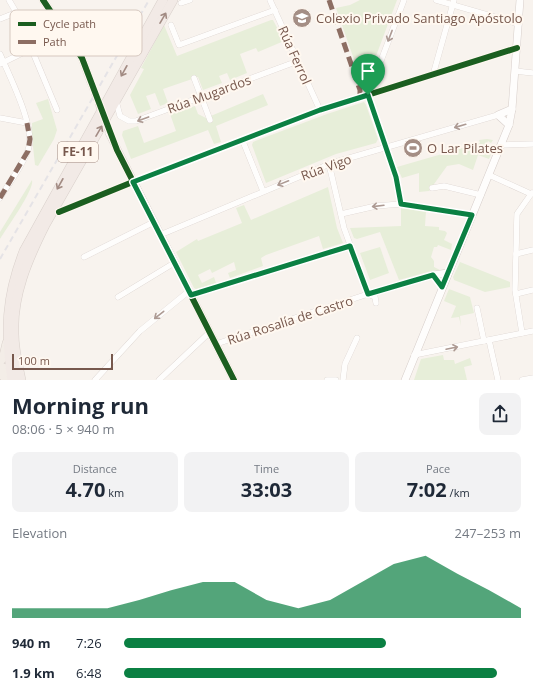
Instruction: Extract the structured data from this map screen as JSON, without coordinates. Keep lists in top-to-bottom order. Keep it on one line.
{"streets":{"highway":["FE-11"],"street":["Rúa Ferrol","Rúa Mugardos","Rúa Vigo","Rúa Rosalía de Castro"]},"crossings":[["Rúa Ferrol","Rúa Mugardos"],["Rúa Mugardos","FE-11"]],"one_way":["Rúa Mugardos","Rúa Vigo"],"places":{"school or university":["Colexio Privado Santiago Apóstolo"],"sports":["O Lar Pilates"]},"legend":["Cycle path","Path"],"scale_bar":"100 m","page":{"scale":"100 m","heading":["Morning run","08:06 · 5 × 940 m"],"stats":[["Distance","4.70 km"],["Time","33:03"],["Pace","7:02 /km"]],"chart":["Elevation","247–253 m"],"list":[{"name":"940 m","note":"7:26"},{"name":"1.9 km","note":"6:48"}]}}
